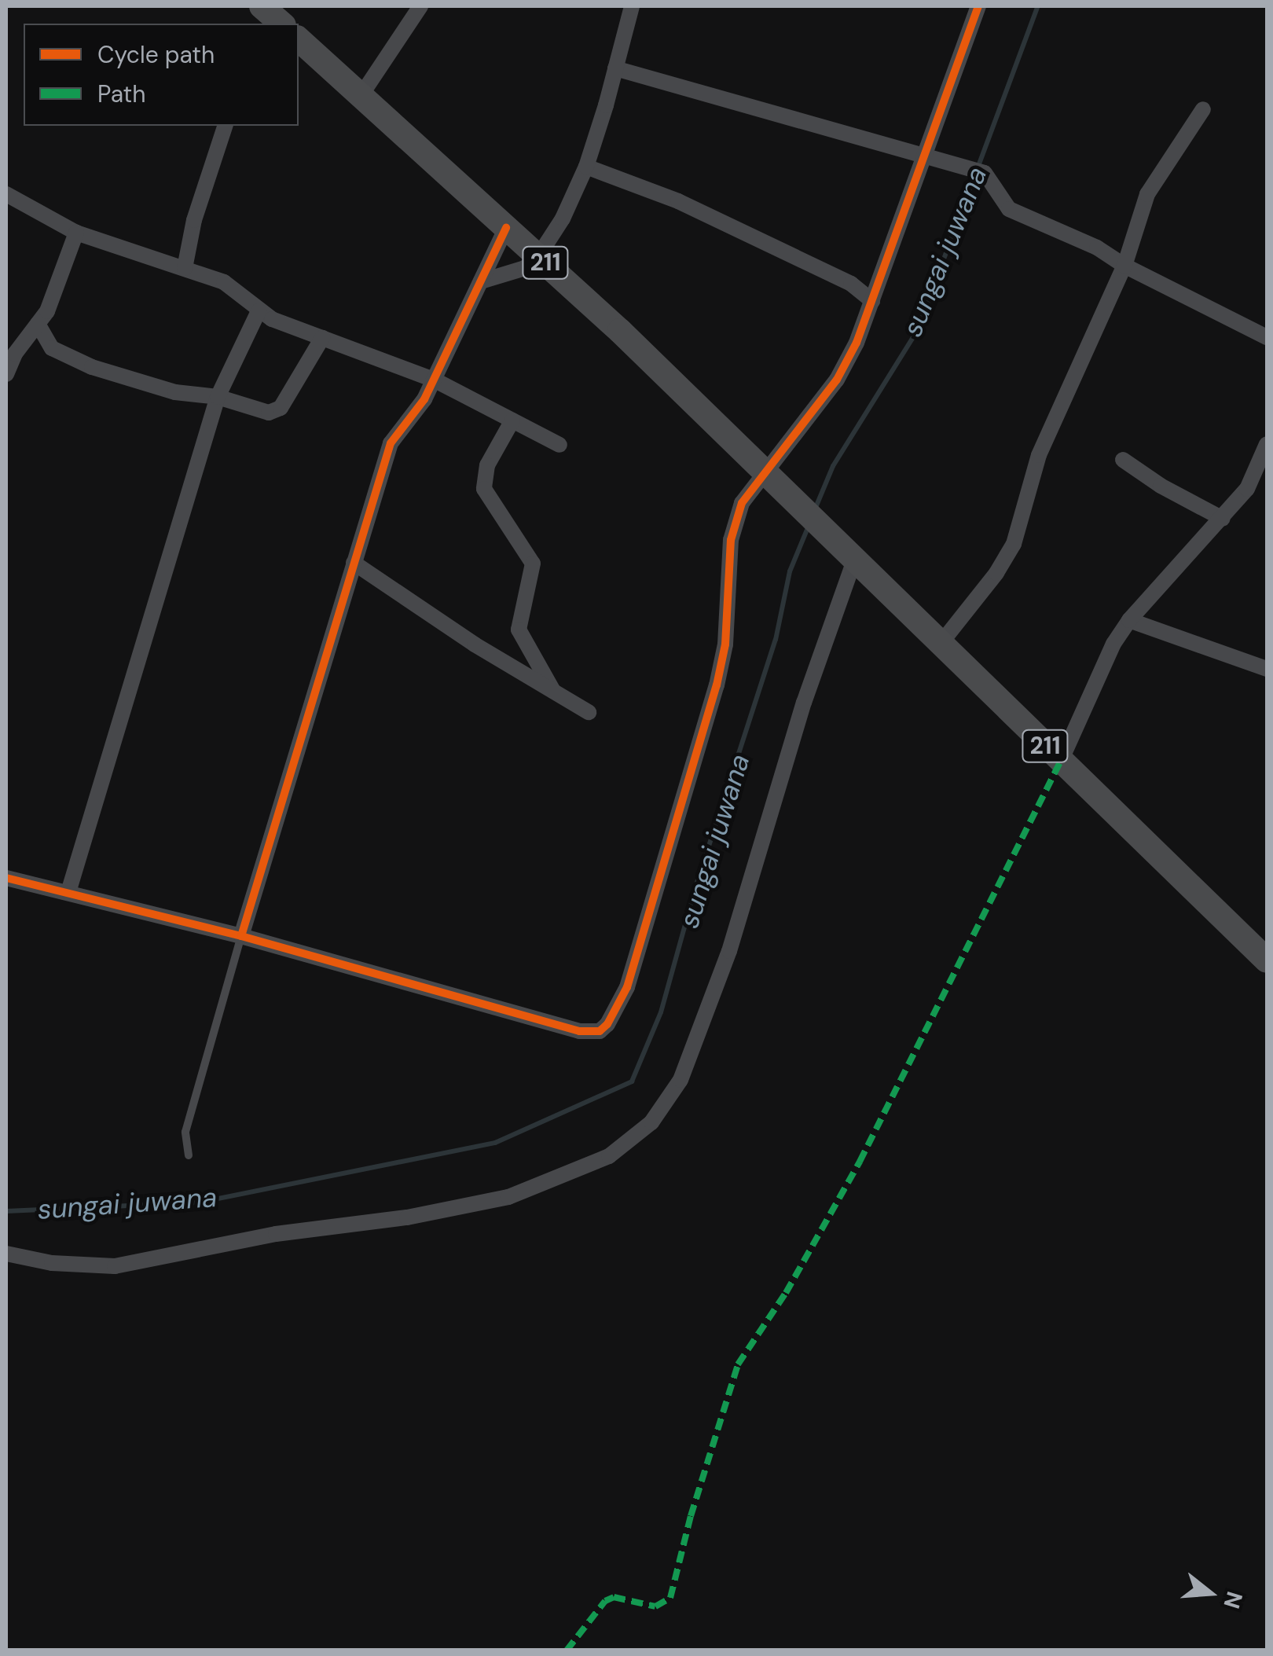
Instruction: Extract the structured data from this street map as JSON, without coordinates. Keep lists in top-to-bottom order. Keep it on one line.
{"streets":{"main road":["211"]},"water":["sungai juwana"],"legend":["Cycle path","Path"],"north":"right"}
